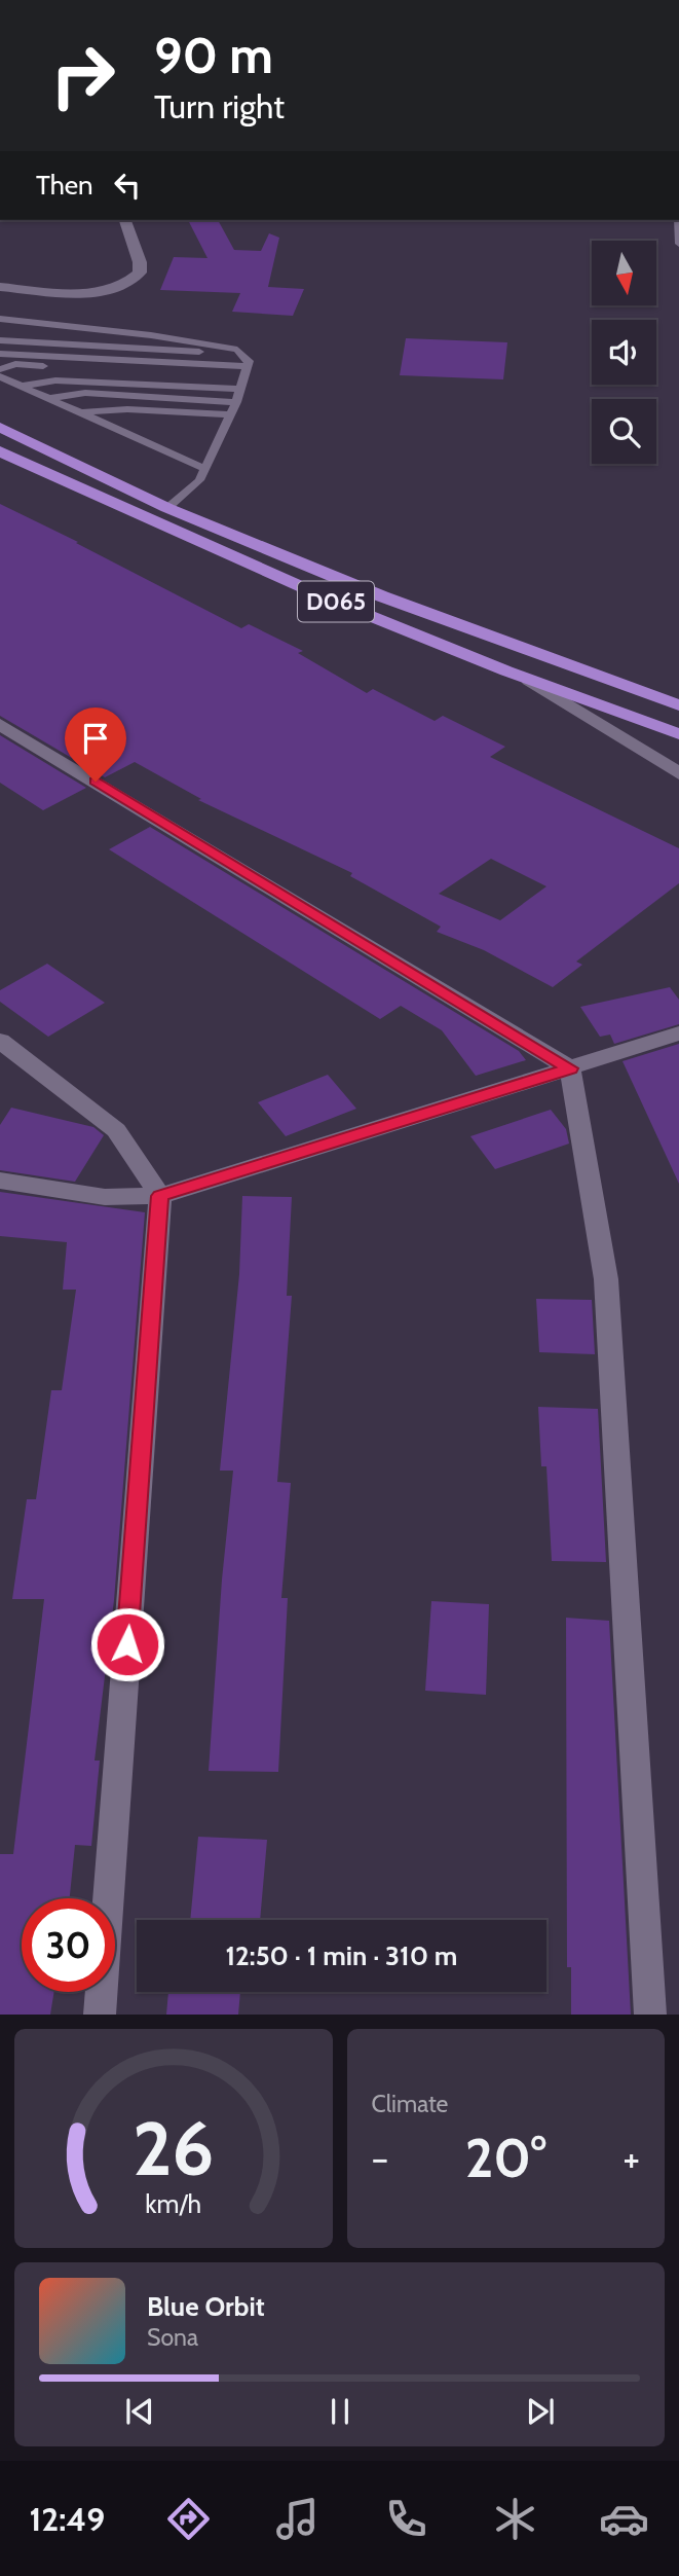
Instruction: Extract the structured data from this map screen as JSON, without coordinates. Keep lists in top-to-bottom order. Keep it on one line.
{"streets":{"main road":["D065"]},"north":"bottom","page":{"turn":["90 m","Turn right"],"then":"Then","limit":"30","trip":"12:50 · 1 min · 310 m","tile":"Climate","heat":["−","20°","+"],"song":["Blue Orbit","Sona"],"tabs":"12:49","gauge":["26","km/h"]}}
